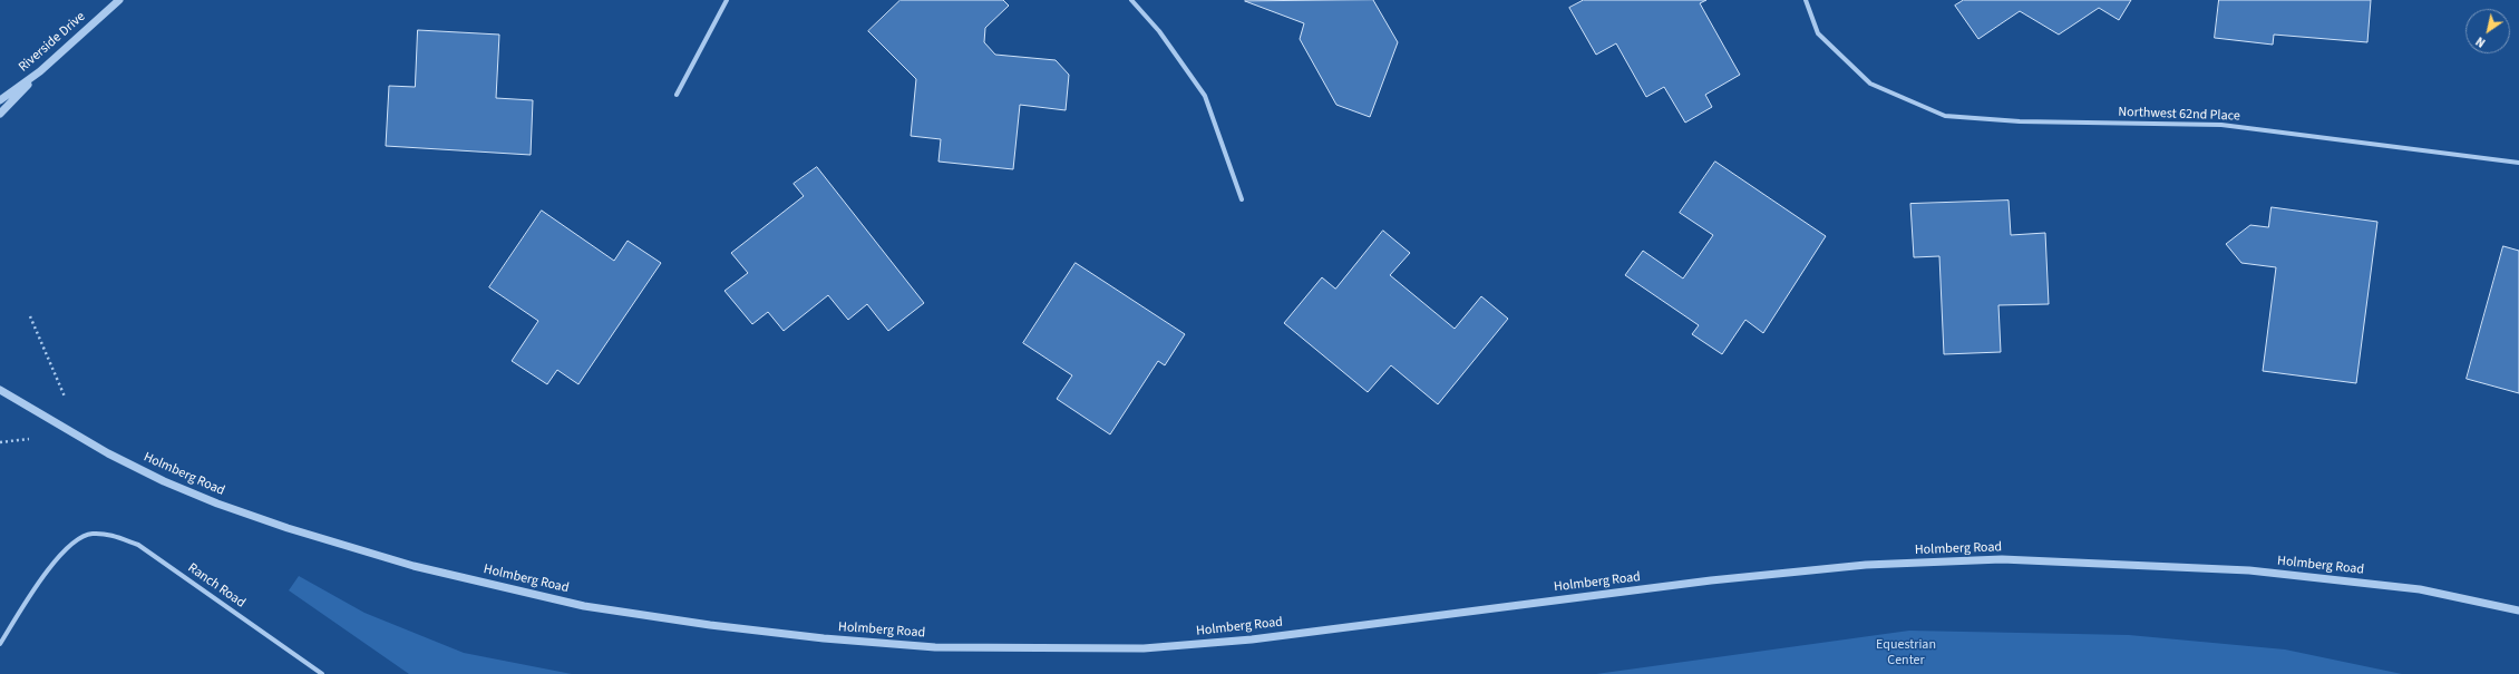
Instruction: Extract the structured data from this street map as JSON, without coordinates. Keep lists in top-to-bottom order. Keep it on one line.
{"streets":{"street":["Riverside Drive","Northwest 62nd Place","Holmberg Road","Ranch Road"]},"parks":["Equestrian Center"],"north":"bottom left"}
